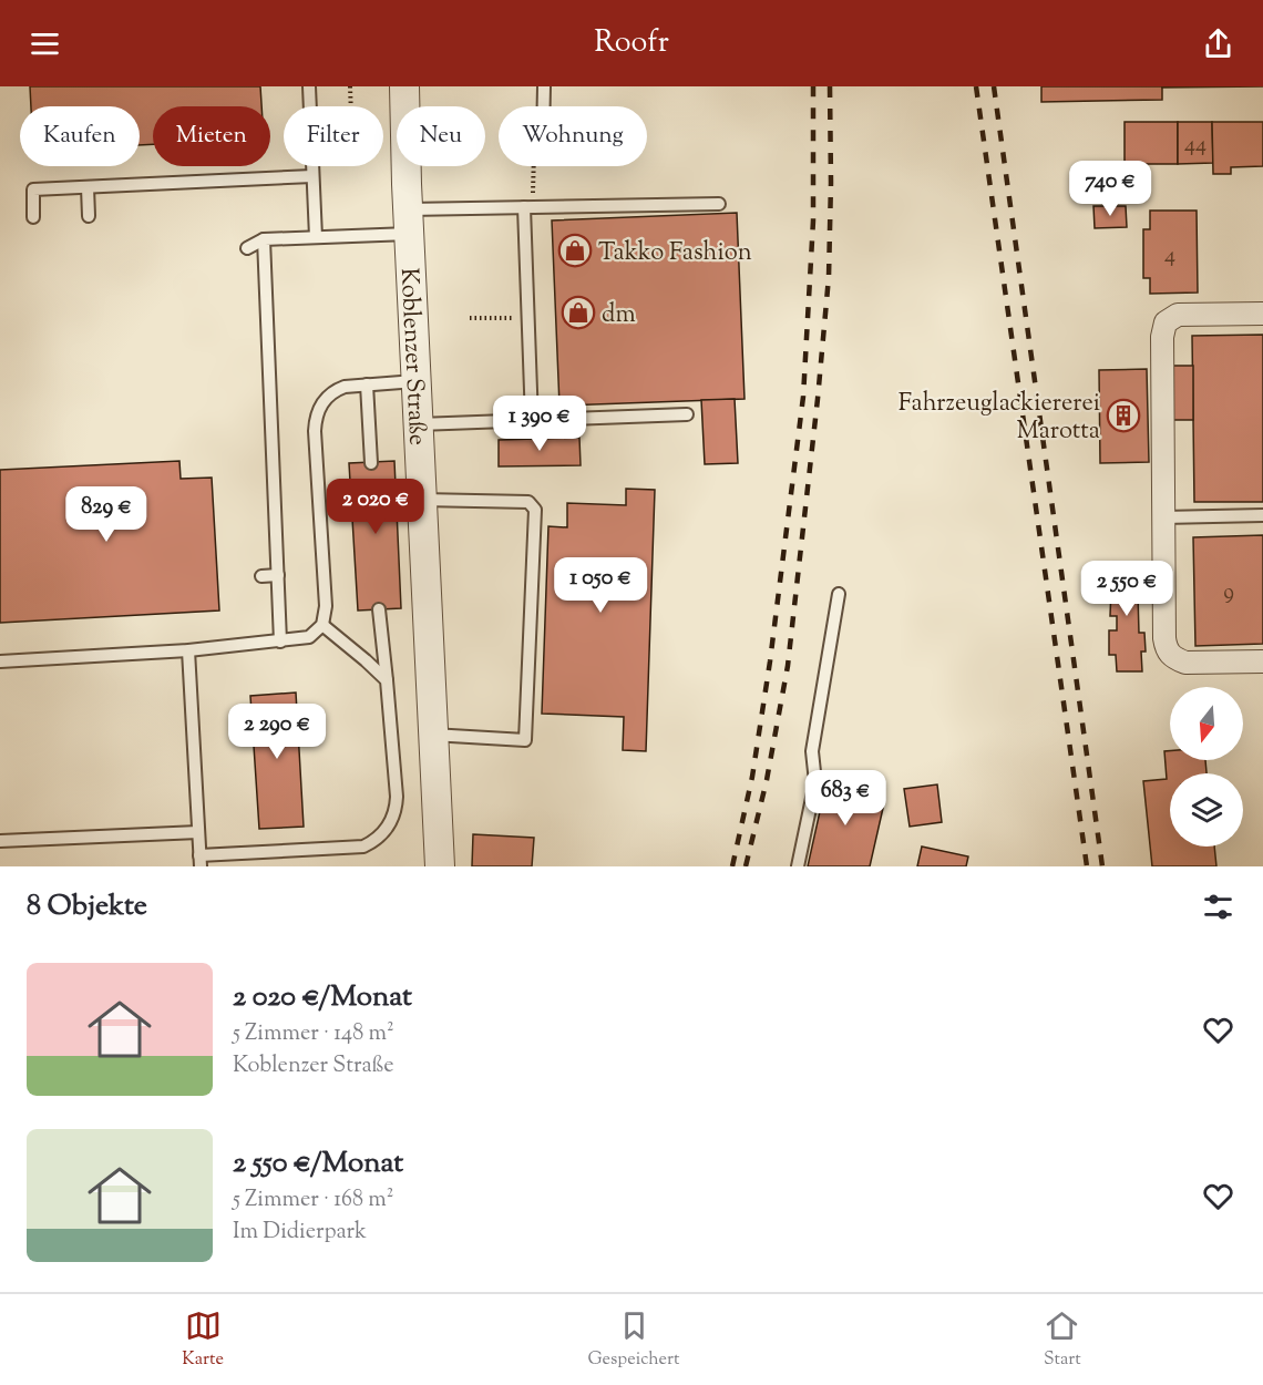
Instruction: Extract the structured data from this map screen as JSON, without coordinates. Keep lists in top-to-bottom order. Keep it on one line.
{"streets":{"street":["Koblenzer Straße"]},"places":{"shop":["Takko Fashion","dm"],"building":["Fahrzeuglackiererei Marotta"]},"house_numbers":["44","4","9"],"north":"bottom","page":{"header":"Roofr","chip":["Kaufen","Mieten","Filter","Neu","Wohnung"],"price":["740 €","1 390 €","2 020 €","829 €","1 050 €","2 550 €","2 290 €","683 €"],"heading":"8 Objekte","list":[{"name":"2 020 €/Monat","note":"5 Zimmer · 148 m² · Koblenzer Straße"},{"name":"2 550 €/Monat","note":"5 Zimmer · 168 m² · Im Didierpark"}],"tabs":["Karte","Gespeichert","Start"]}}
